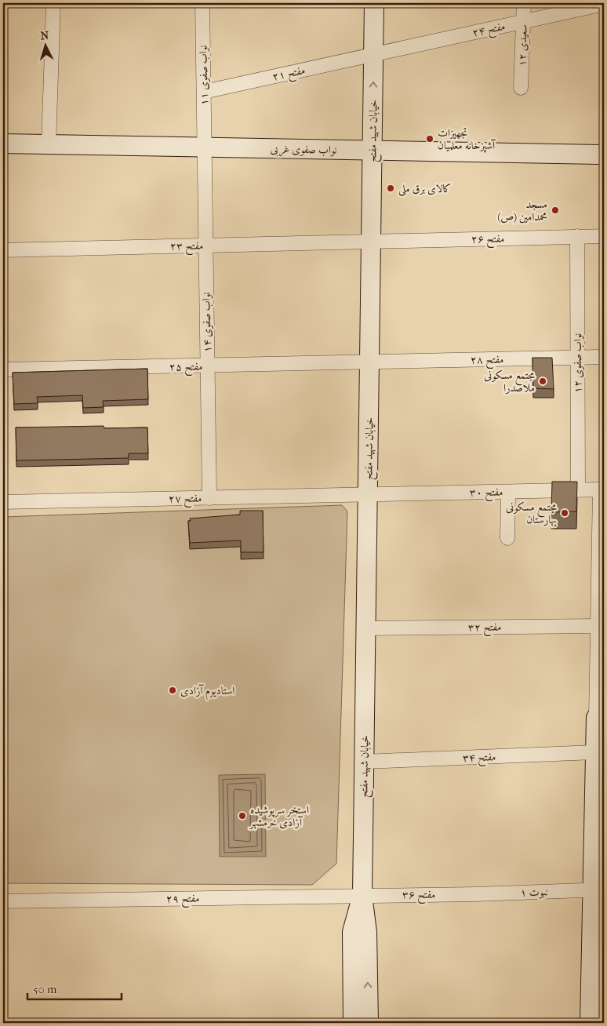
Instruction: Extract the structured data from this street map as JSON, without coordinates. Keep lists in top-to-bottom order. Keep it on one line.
{"streets":{"street":["مفتح ۲۴","سعیدی ۱۲","مفتح ۲۱","نواب صفوی ۱۱","خیابان شهید مفتح","نواب صفوی غربی","مفتح ۲۶","مفتح ۲۳","نواب صفوی ۱۴","مفتح ۲۸","نواب صفوی ۱۲","مفتح ۲۵","مفتح ۳۰","مفتح ۲۷","مفتح ۳۲","مفتح ۳۴","نبوت ۱","مفتح ۳۶","مفتح ۲۹"]},"crossings":[["مفتح ۲۴","سعیدی ۱۲"],["مفتح ۲۴","مفتح ۲۱"],["مفتح ۲۴","خیابان شهید مفتح"],["مفتح ۲۱","نواب صفوی ۱۱"],["مفتح ۲۱","خیابان شهید مفتح"],["نواب صفوی ۱۱","نواب صفوی غربی"],["نواب صفوی ۱۱","نواب صفوی ۱۴"],["خیابان شهید مفتح","نواب صفوی غربی"],["خیابان شهید مفتح","مفتح ۲۶"],["خیابان شهید مفتح","مفتح ۲۳"],["خیابان شهید مفتح","مفتح ۲۸"],["خیابان شهید مفتح","مفتح ۲۵"],["خیابان شهید مفتح","مفتح ۳۰"],["خیابان شهید مفتح","مفتح ۲۷"],["خیابان شهید مفتح","مفتح ۳۲"],["خیابان شهید مفتح","مفتح ۳۴"],["خیابان شهید مفتح","مفتح ۳۶"],["خیابان شهید مفتح","مفتح ۲۹"],["نواب صفوی غربی","نواب صفوی ۱۴"],["مفتح ۲۶","مفتح ۲۳"],["مفتح ۲۶","نواب صفوی ۱۲"],["مفتح ۲۳","نواب صفوی ۱۴"],["نواب صفوی ۱۴","مفتح ۲۵"],["نواب صفوی ۱۴","مفتح ۲۷"],["مفتح ۲۸","نواب صفوی ۱۲"],["مفتح ۲۸","مفتح ۲۵"],["نواب صفوی ۱۲","مفتح ۳۰"],["مفتح ۳۰","مفتح ۲۷"],["نبوت ۱","مفتح ۳۶"],["مفتح ۳۶","مفتح ۲۹"]],"places":["تجهيزات آشپزخانه معلمیان","کالای برق ملی","مسجد محمدامین (ص)","مجتمع مسکونی ملاصدرا","مجتمع مسکونی بهارستان","استادیوم آزادی","استخر سرپوشیده آزادی خرمشهر"],"scale_bar":"50 m","north":"top"}
